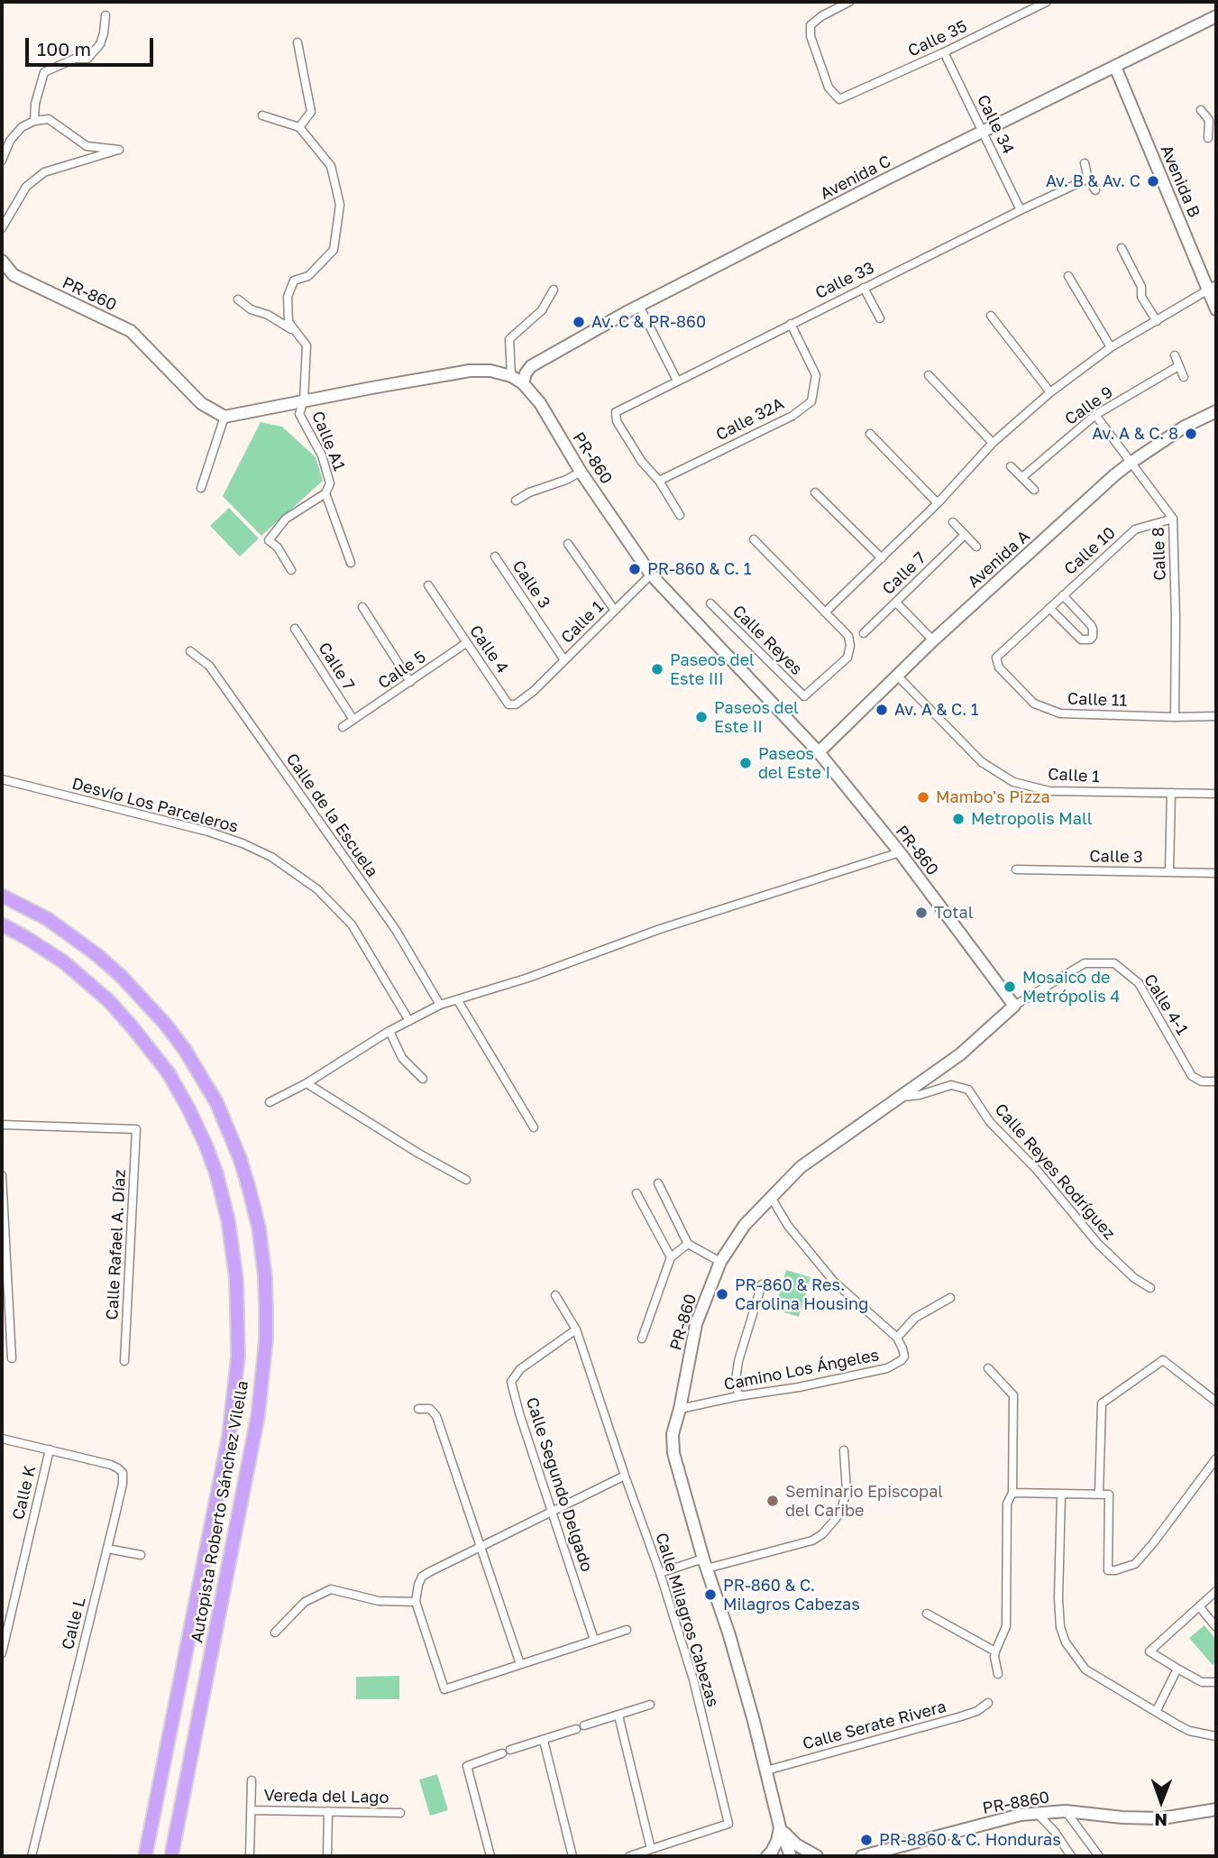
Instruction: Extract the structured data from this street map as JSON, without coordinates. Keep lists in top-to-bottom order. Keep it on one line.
{"streets":{"highway":["Autopista Roberto Sánchez Vilella"],"street":["Calle 35","Calle 34","Avenida C","Avenida B","Calle 33","PR-860","Calle 9","Calle 32A","Calle A1","Calle 10","Calle 8","Avenida A","Calle 7","Calle 3","Calle 1","Calle Reyes","Calle 4","Calle 5","Calle 11","Desvío Los Parceleros","Calle de la Escuela","Calle 4-1","Calle Reyes Rodríguez","Calle Rafael A. Díaz","Camino Los Ángeles","Calle Segundo Delgado","Calle K","Calle Milagros Cabezas","Calle L","Calle Serate Rivera","Vereda del Lago","PR-8860"]},"crossings":[["Calle 35","Calle 34"],["Calle 34","Avenida C"],["Calle 34","Calle 33"],["Avenida C","Avenida B"],["Avenida C","PR-860"],["Calle 33","Calle 32A"],["PR-860","Calle A1"],["PR-860","Avenida A"],["PR-860","Calle 1"],["PR-860","Calle 4-1"],["PR-860","Calle Reyes Rodríguez"],["PR-860","Camino Los Ángeles"],["PR-860","Calle Serate Rivera"],["Calle 9","Calle 8"],["Calle 10","Calle 8"],["Calle 10","Calle 11"],["Calle 8","Avenida A"],["Calle 8","Calle 11"],["Avenida A","Calle 1"],["Calle 7","Calle 5"],["Calle 3","Calle 1"],["Calle 1","Calle 4"],["Calle 4","Calle 5"],["Calle Segundo Delgado","Calle Milagros Cabezas"],["Calle K","Calle L"]],"places":["Av. B & Av. C","Av. C & PR-860","Av. A & C. 8","PR-860 & C. 1","Paseos del Este III","Av. A & C. 1","Paseos del Este II","Paseos del Este I","Mambo's Pizza","Metropolis Mall","Total","Mosaico de Metrópolis 4","PR-860 & Res. Carolina Housing","Seminario Episcopal del Caribe","PR-860 & C. Milagros Cabezas","PR-8860 & C. Honduras"],"scale_bar":"100 m","north":"bottom"}
